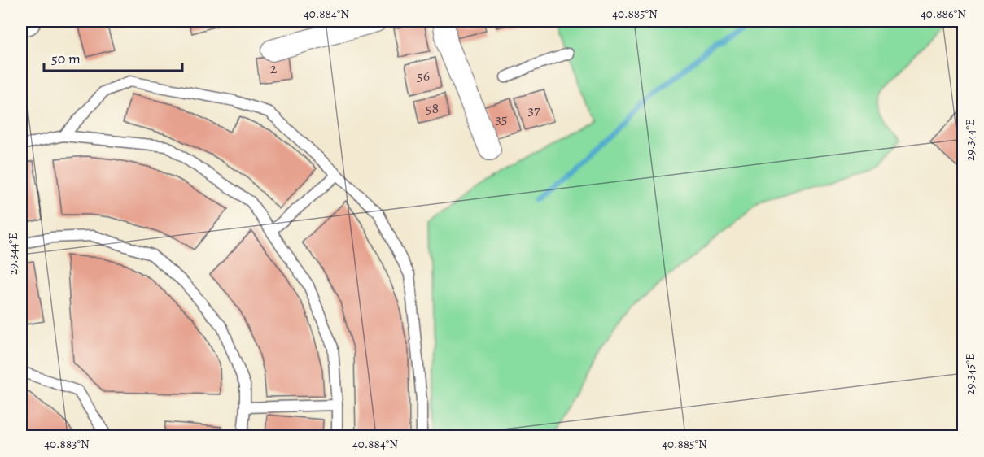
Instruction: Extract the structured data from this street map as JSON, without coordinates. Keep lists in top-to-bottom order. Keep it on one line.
{"house_numbers":["2","56","58","37","35"],"scale_bar":"50 m","coordinates":["40.884°N","40.885°N","40.886°N","29.344°E","29.345°E","40.883°N"]}
